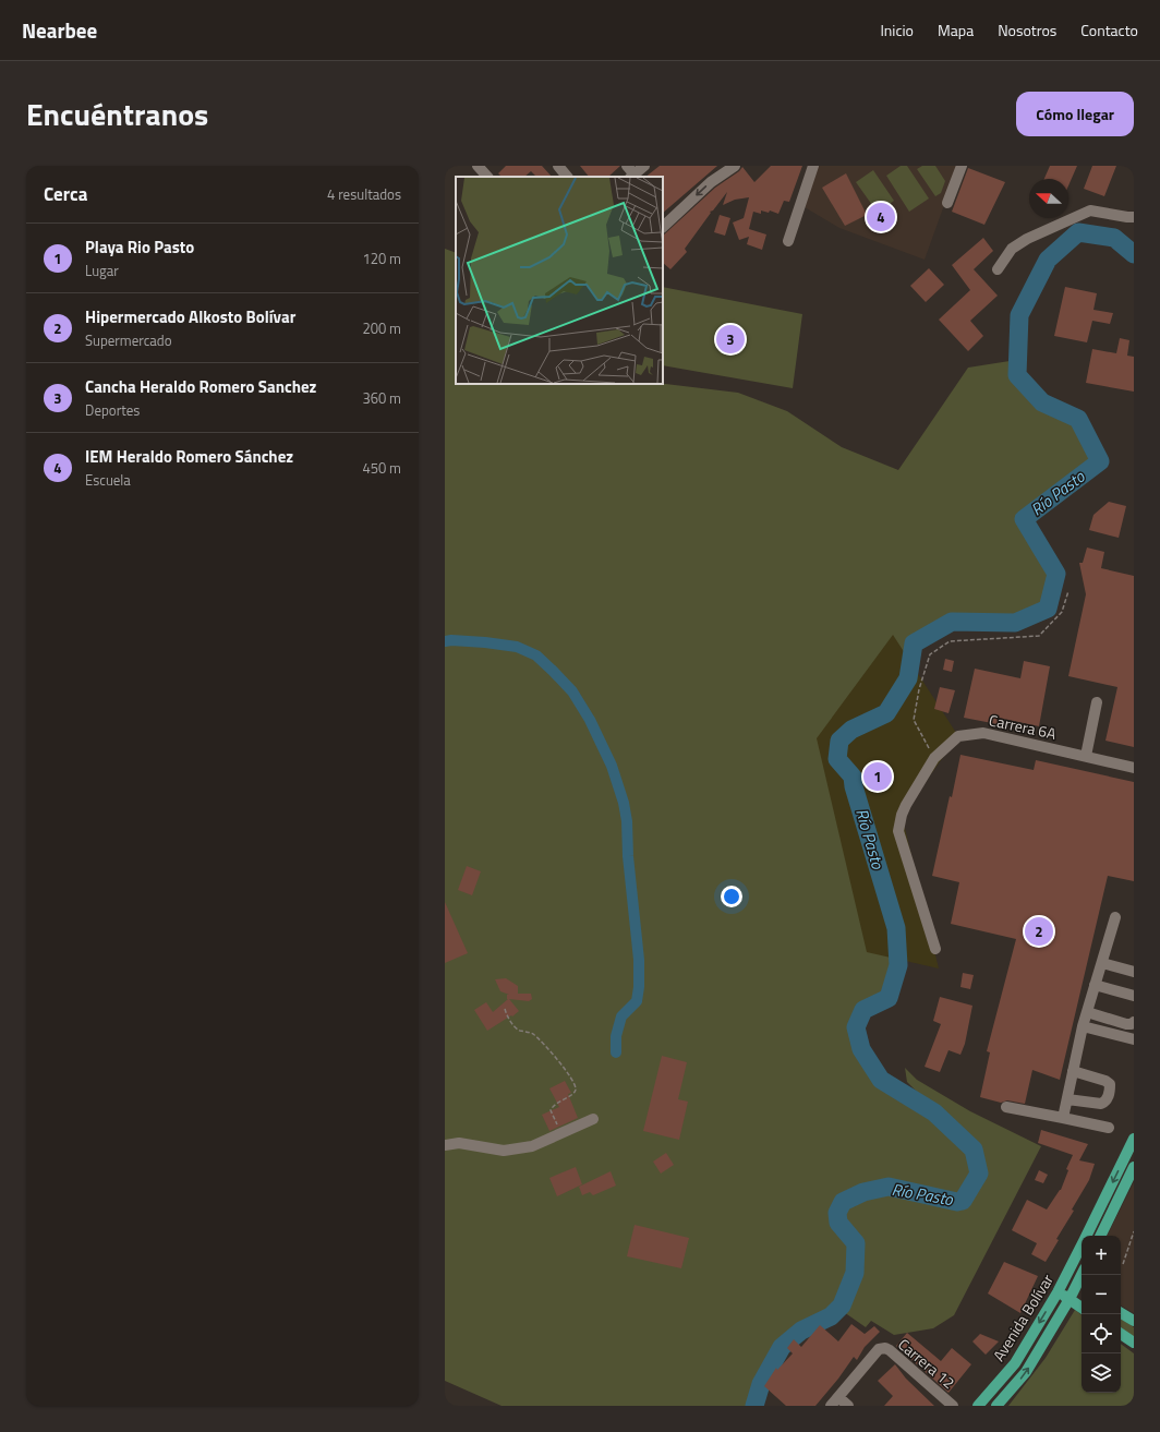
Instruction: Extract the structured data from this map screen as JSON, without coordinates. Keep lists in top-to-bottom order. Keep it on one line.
{"streets":{"main road":["Avenida Bolívar"],"street":["Carrera 6A","Carrera 12"]},"water":["Río Pasto"],"north":"left","page":{"header":"Nearbee","nav":["Inicio","Mapa","Nosotros","Contacto"],"title":"Encuéntranos","buttons":"Cómo llegar","heading":["Cerca","4 resultados"],"pins":["4","3","1","2"],"list":[{"mark":"1","name":"Playa Rio Pasto","note":"Lugar","value":"120 m"},{"mark":"2","name":"Hipermercado Alkosto Bolívar","note":"Supermercado","value":"200 m"},{"mark":"3","name":"Cancha Heraldo Romero Sanchez","note":"Deportes","value":"360 m"},{"mark":"4","name":"IEM Heraldo Romero Sánchez","note":"Escuela","value":"450 m"}],"map_buttons":["+","−"]}}
